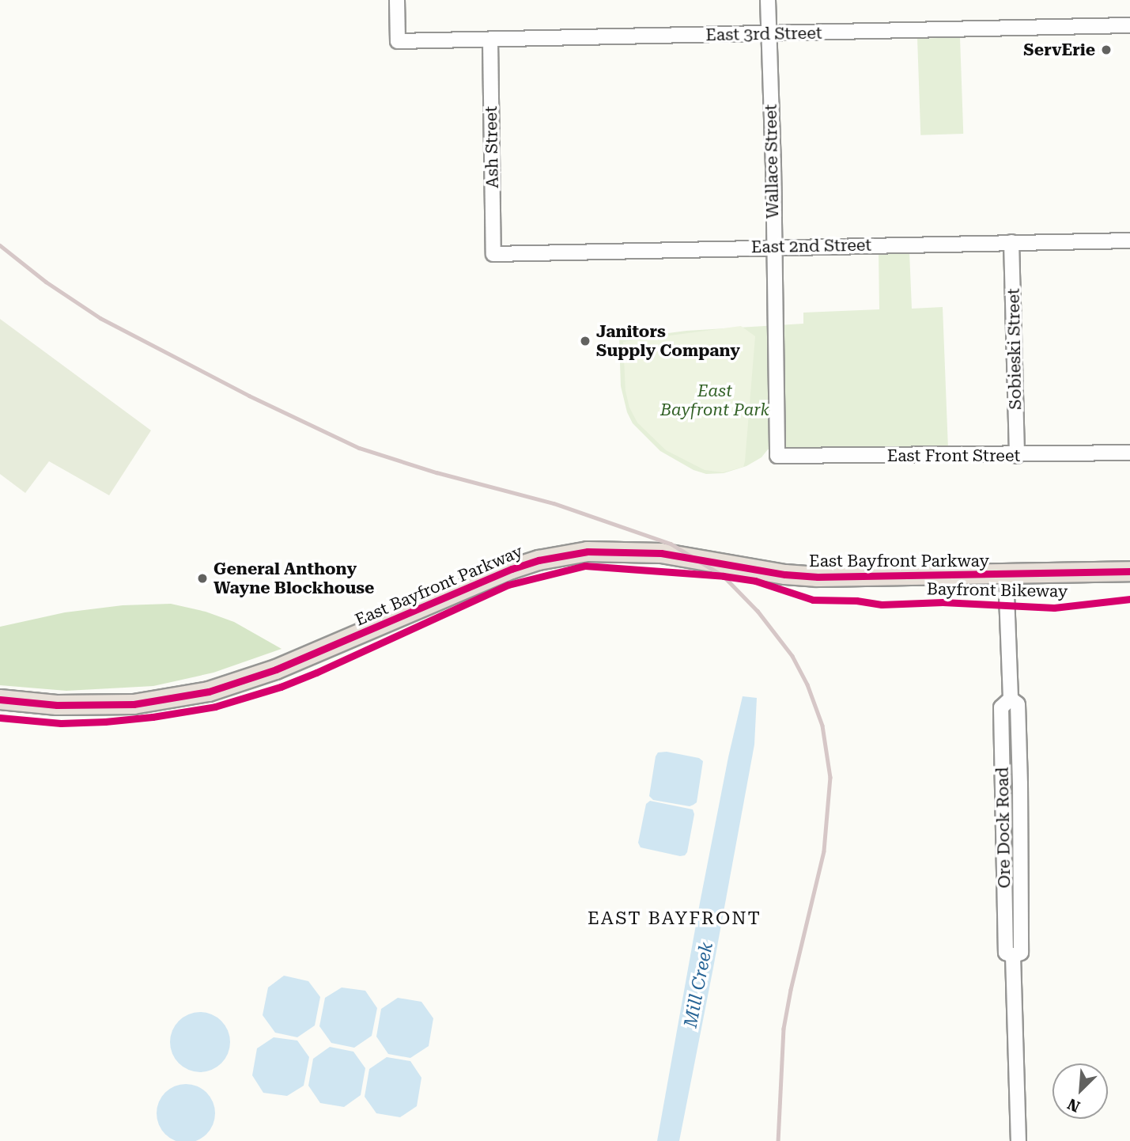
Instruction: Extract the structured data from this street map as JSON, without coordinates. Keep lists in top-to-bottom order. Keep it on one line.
{"streets":{"highway":["East Bayfront Parkway"],"street":["East 3rd Street","Ash Street","Wallace Street","East 2nd Street","Sobieski Street","East Front Street","Ore Dock Road"],"cycle path":["Bayfront Bikeway"]},"crossings":[["East 3rd Street","Ash Street"],["East 3rd Street","Wallace Street"],["Ash Street","East 2nd Street"],["Wallace Street","East 2nd Street"],["Wallace Street","East Front Street"],["East 2nd Street","Sobieski Street"],["Sobieski Street","East Front Street"],["East Bayfront Parkway","Ore Dock Road"]],"districts":["EAST BAYFRONT"],"water":["Mill Creek"],"parks":["East Bayfront Park"],"places":["ServErie","Janitors Supply Company","General Anthony Wayne Blockhouse"],"north":"bottom left"}
